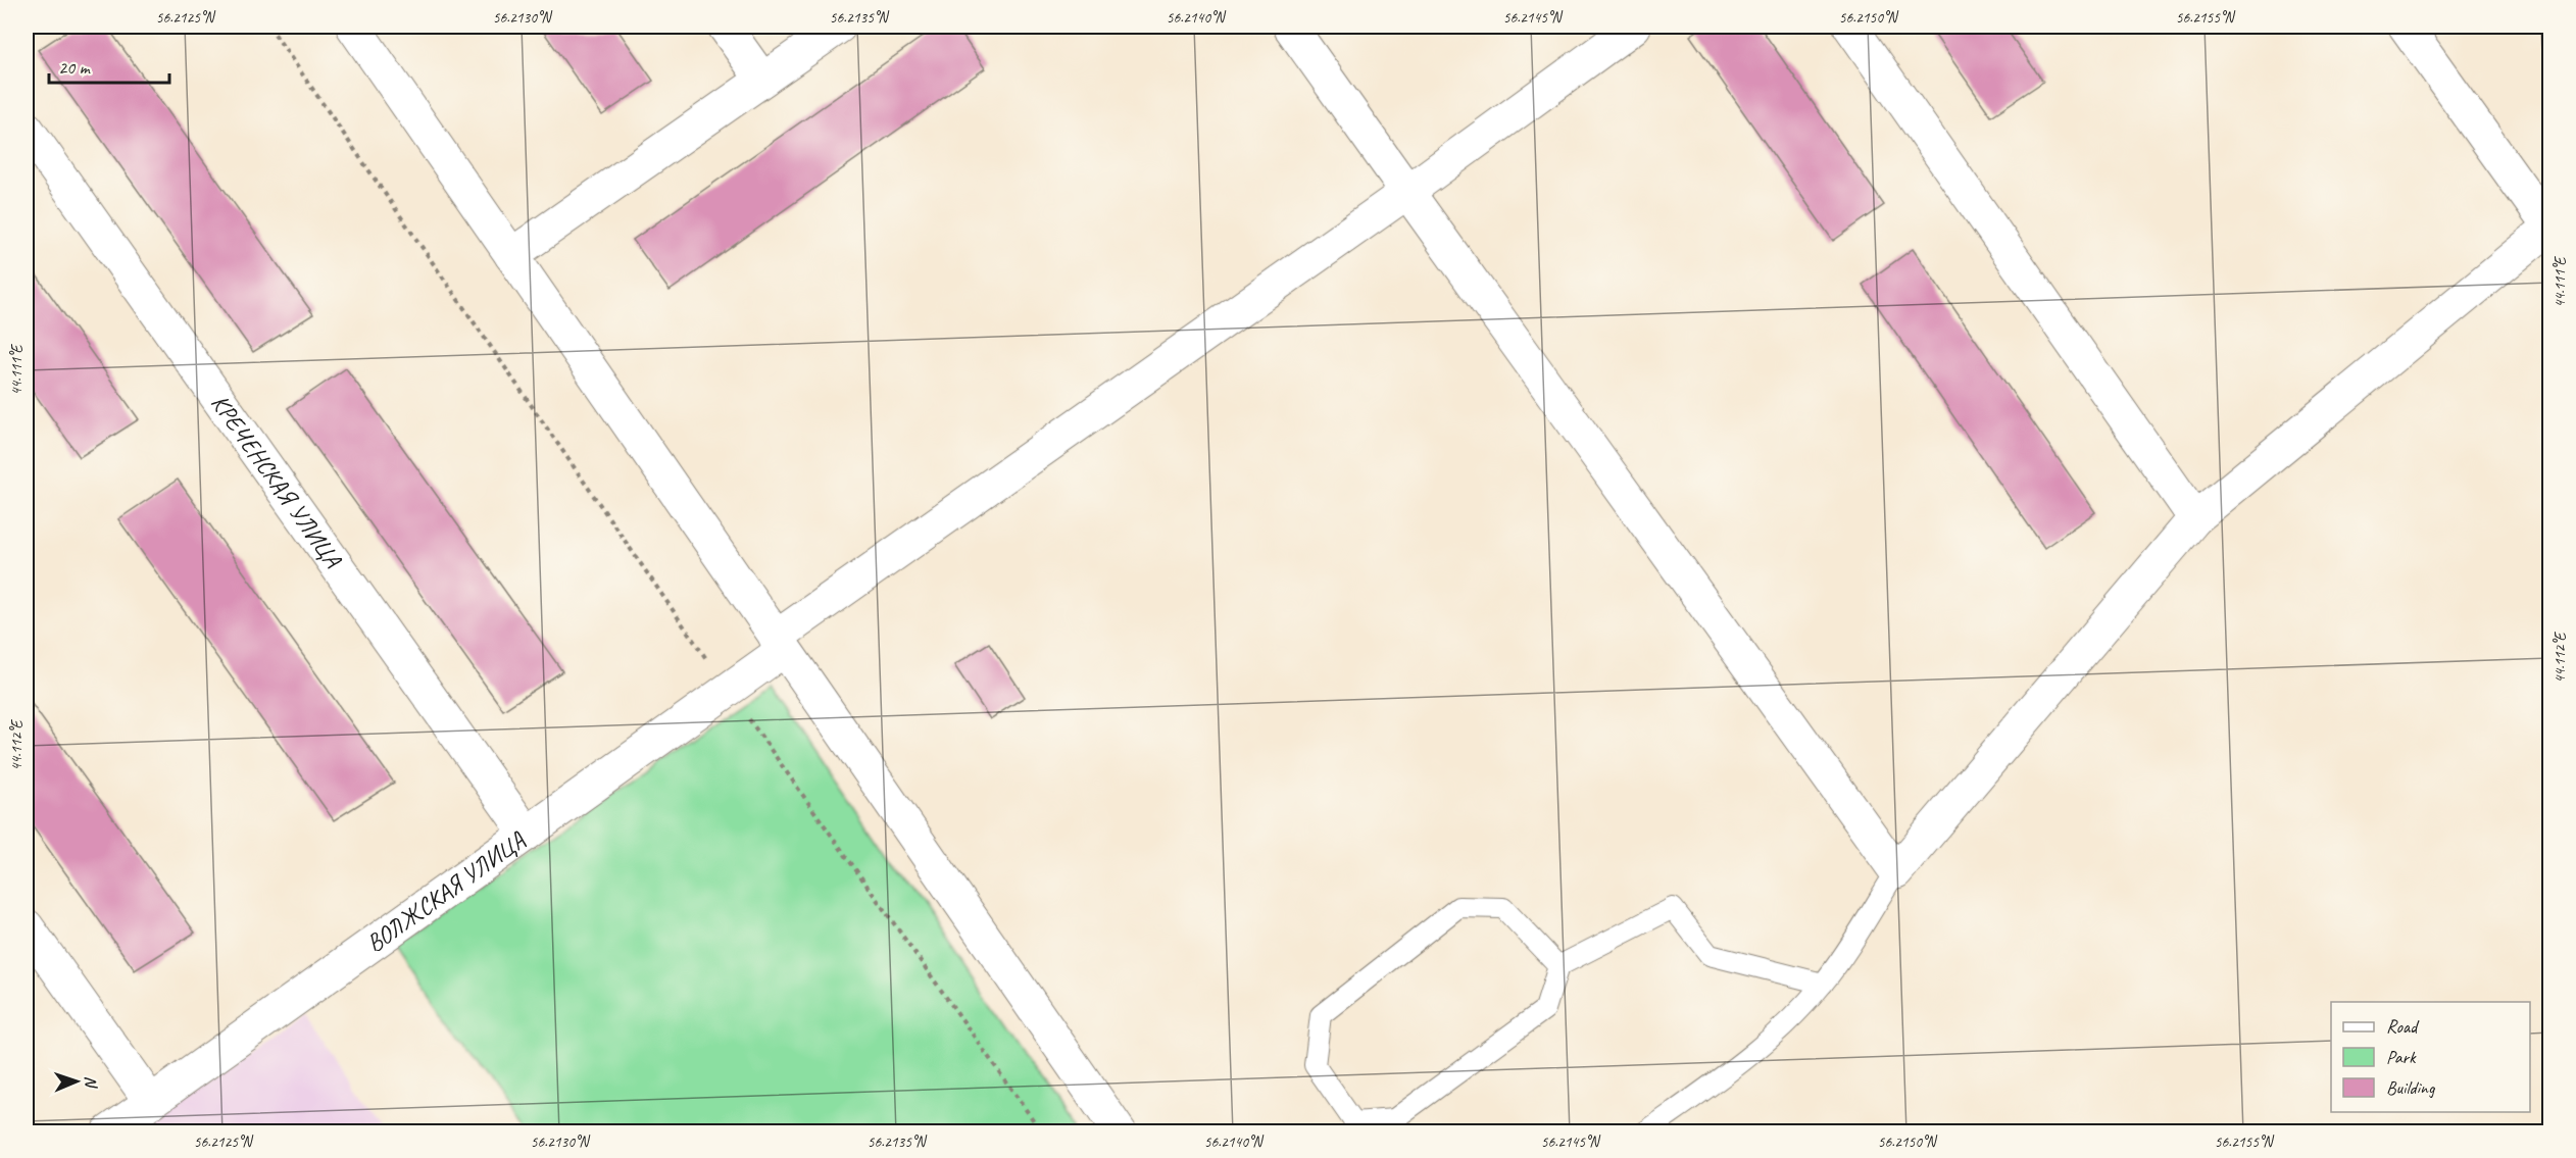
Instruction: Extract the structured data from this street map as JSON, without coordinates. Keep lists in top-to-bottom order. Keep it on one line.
{"streets":{"street":["КРЕЧЕНСКАЯ УЛИЦА","ВОЛЖСКАЯ УЛИЦА"]},"crossings":[["КРЕЧЕНСКАЯ УЛИЦА","ВОЛЖСКАЯ УЛИЦА"]],"legend":["Road","Park","Building"],"scale_bar":"20 m","north":"right","coordinates":["56.2125°N","56.2130°N","56.2135°N","56.2140°N","56.2145°N","56.2150°N","56.2155°N","44.111°E","44.112°E"]}
